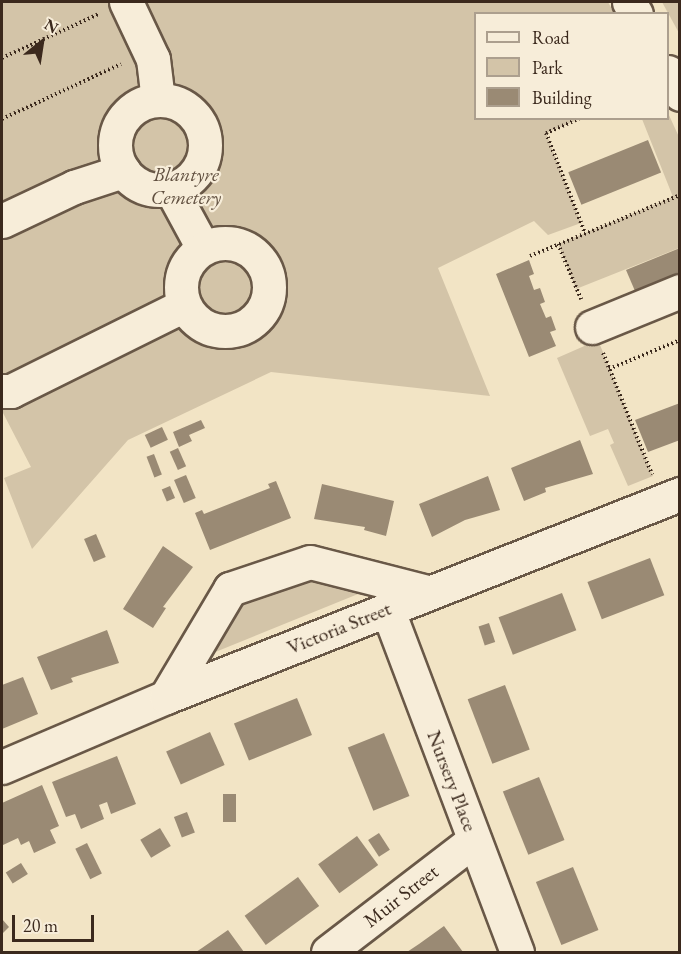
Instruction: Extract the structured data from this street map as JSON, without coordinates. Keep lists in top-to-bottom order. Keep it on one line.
{"streets":{"street":["Victoria Street","Nursery Place","Muir Street"]},"crossings":[["Victoria Street","Nursery Place"],["Nursery Place","Muir Street"]],"parks":["Blantyre Cemetery"],"legend":["Road","Park","Building"],"scale_bar":"20 m","north":"top right"}
